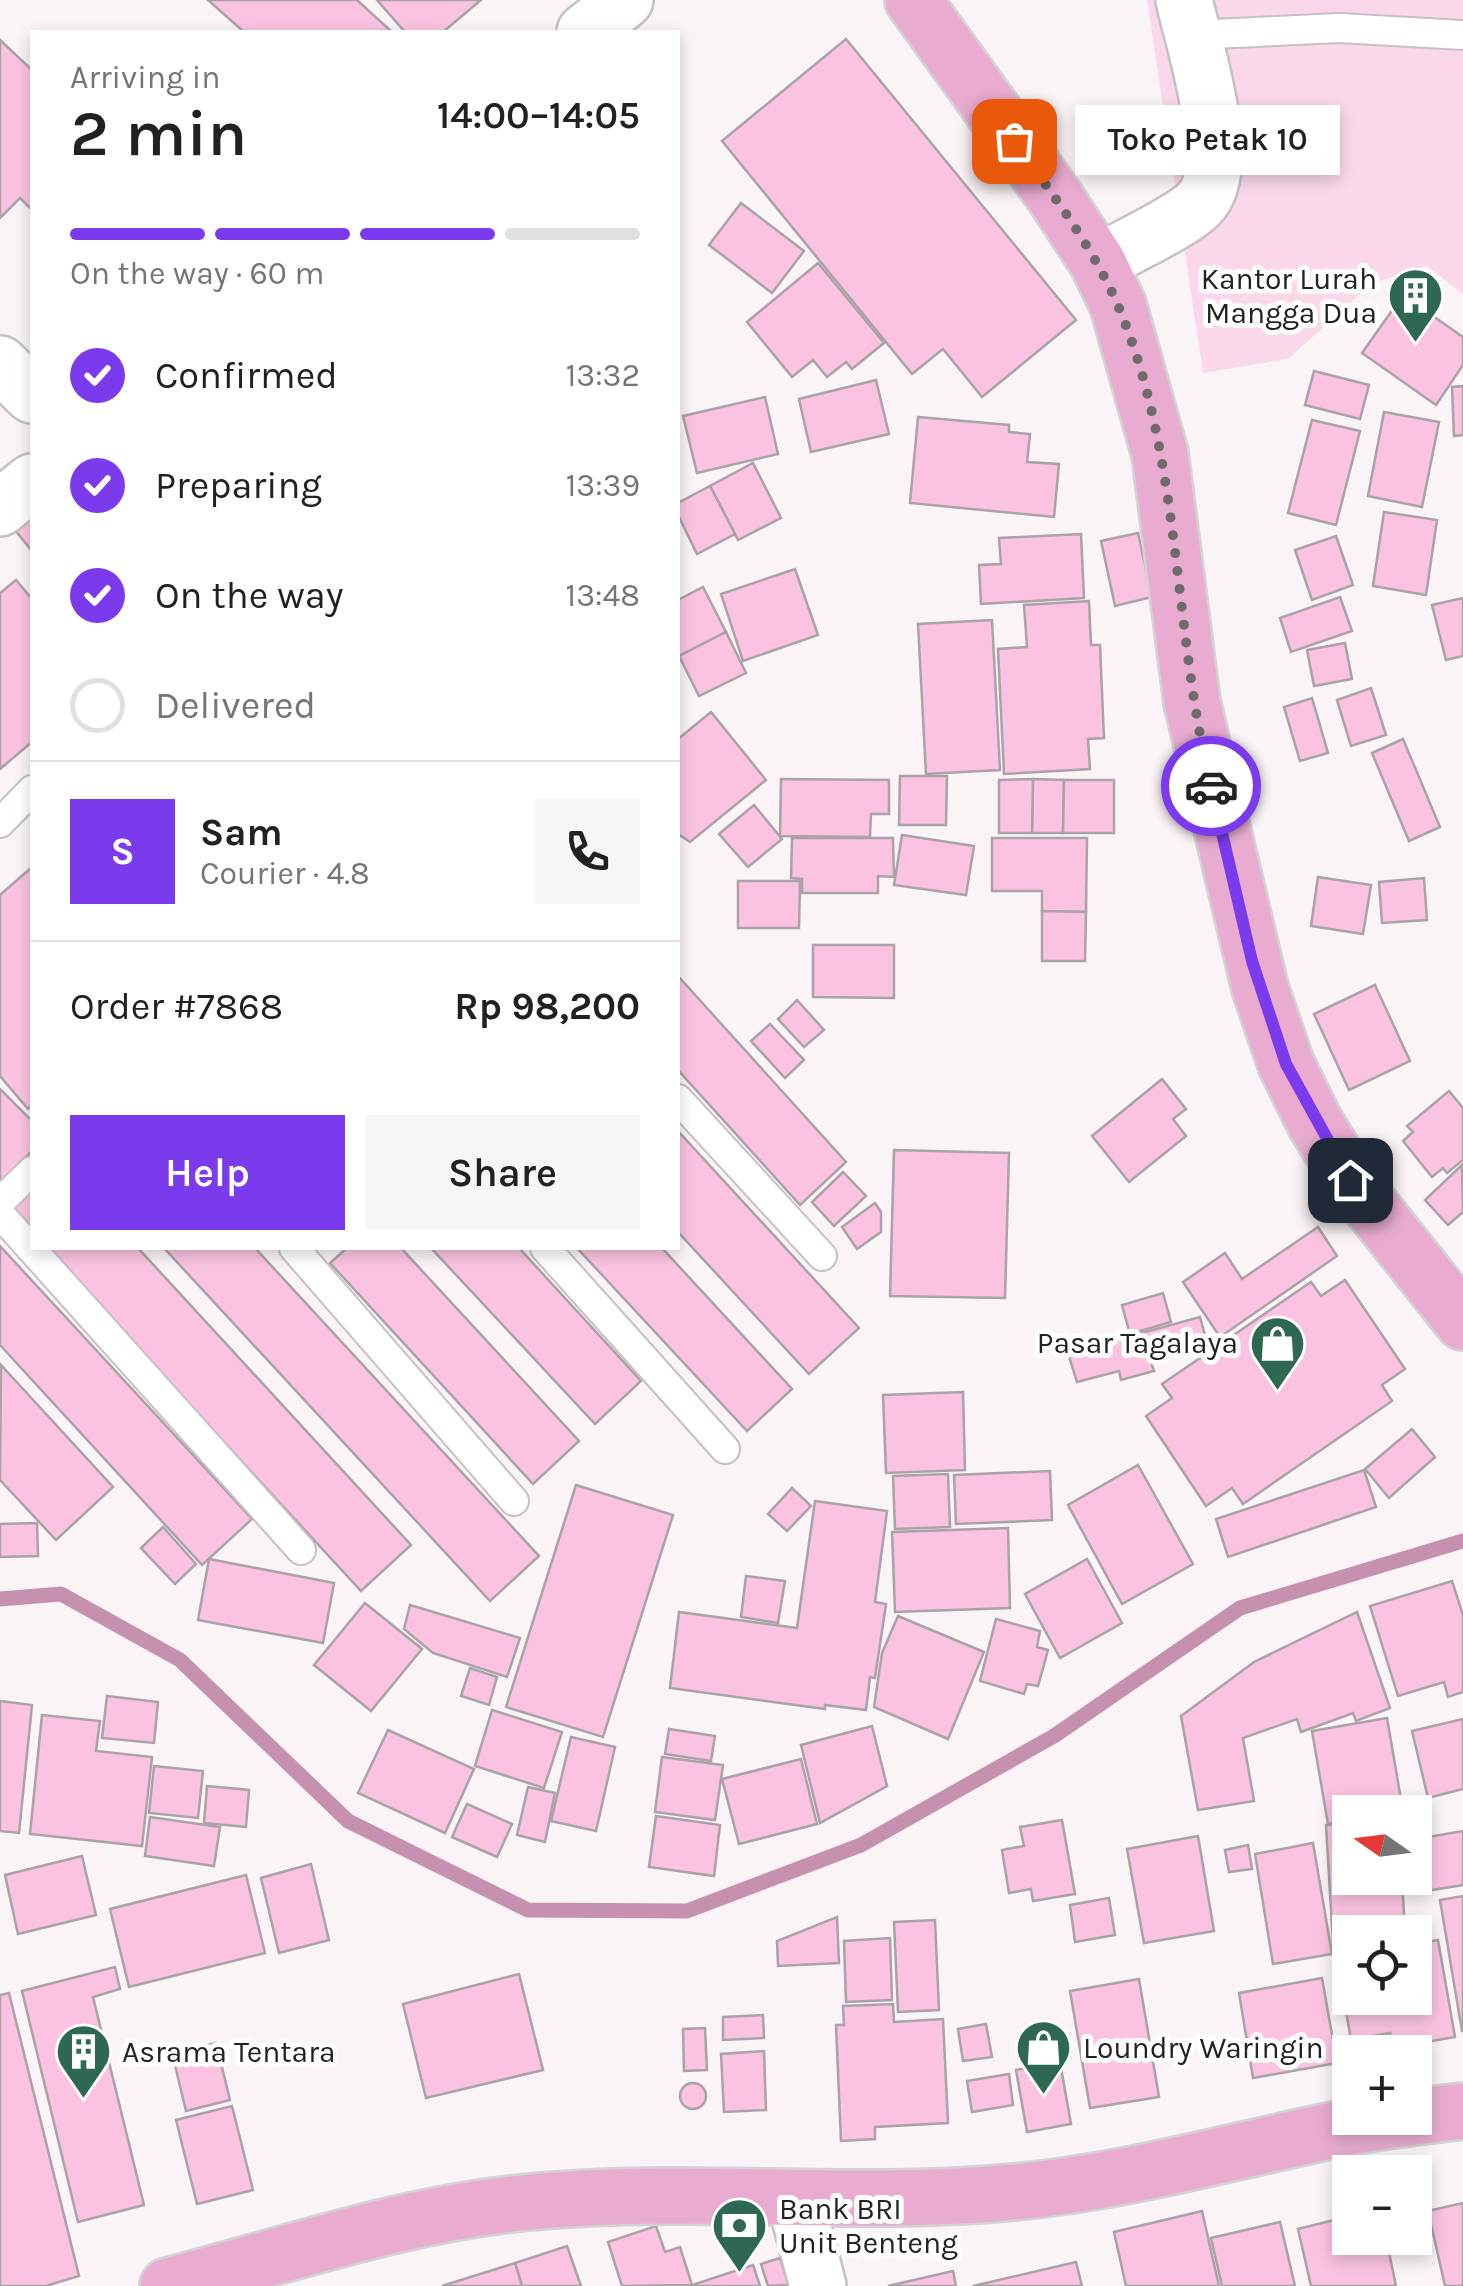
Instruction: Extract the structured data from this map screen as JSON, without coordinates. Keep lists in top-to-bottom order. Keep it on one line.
{"places":{"other":["Toko Petak 10"],"building":["Kantor Lurah Mangga Dua","Asrama Tentara"],"shop":["Pasar Tagalaya","Loundry Waringin"],"bank":["Bank BRI Unit Benteng"]},"north":"left","page":{"heading":["2 min","Arriving in","14:00–14:05"],"panel":["Sam","Courier · 4.8","Order #7868","Rp 98,200"],"bubble":"Toko Petak 10","bar":"On the way · 60 m","list":[["Confirmed","13:32"],["Preparing","13:39"],["On the way","13:48"],"Delivered"],"round":"S","buttons":["Help","Share"],"map_buttons":["+","−"]}}
